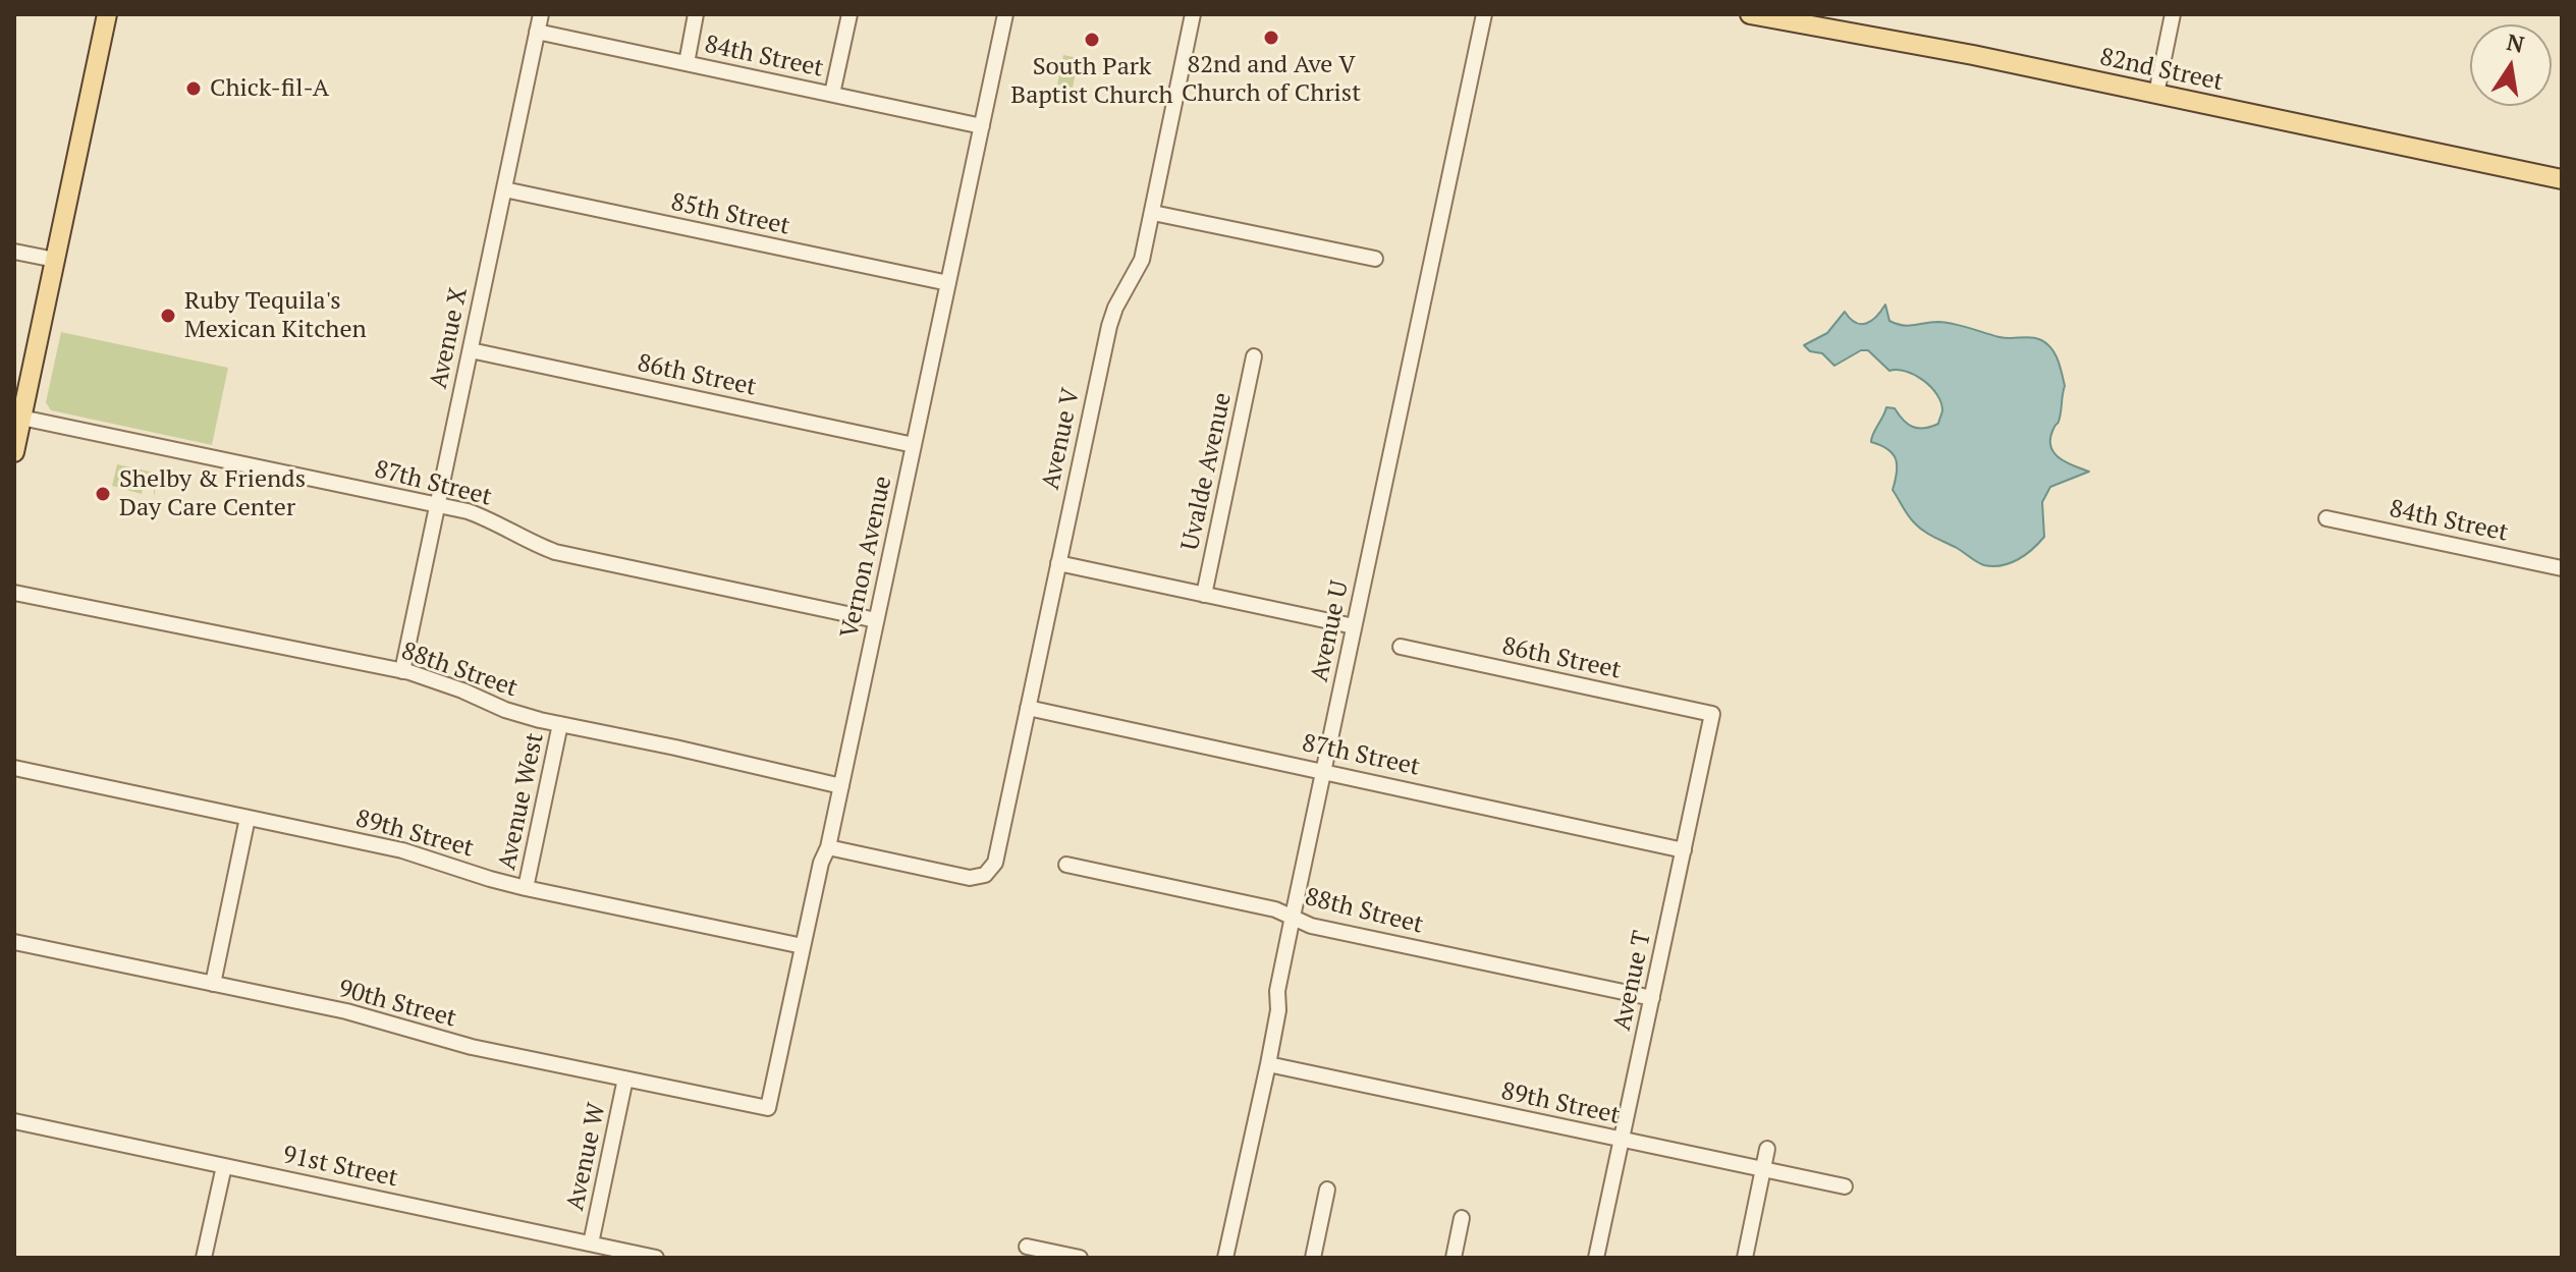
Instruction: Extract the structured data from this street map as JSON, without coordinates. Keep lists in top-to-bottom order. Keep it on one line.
{"streets":{"main road":["82nd Street"],"street":["84th Street","85th Street","Avenue X","86th Street","Avenue V","Uvalde Avenue","87th Street","Vernon Avenue","Avenue U","88th Street","Avenue West","89th Street","Avenue T","90th Street","Avenue W","91st Street"]},"crossings":[["84th Street","Avenue X"],["84th Street","Vernon Avenue"],["85th Street","Avenue X"],["85th Street","Vernon Avenue"],["Avenue X","86th Street"],["Avenue X","87th Street"],["Avenue X","88th Street"],["86th Street","Vernon Avenue"],["86th Street","Avenue T"],["Avenue V","87th Street"],["Avenue V","Vernon Avenue"],["87th Street","Vernon Avenue"],["87th Street","Avenue U"],["87th Street","Avenue T"],["Vernon Avenue","88th Street"],["Vernon Avenue","89th Street"],["Vernon Avenue","90th Street"],["Avenue U","88th Street"],["Avenue U","89th Street"],["88th Street","Avenue West"],["88th Street","Avenue T"],["Avenue West","89th Street"],["89th Street","Avenue T"],["90th Street","Avenue W"],["Avenue W","91st Street"]],"places":["82nd and Ave V Church of Christ","South Park Baptist Church","Chick-fil-A","Ruby Tequila's Mexican Kitchen","Shelby & Friends Day Care Center"],"north":"top"}
